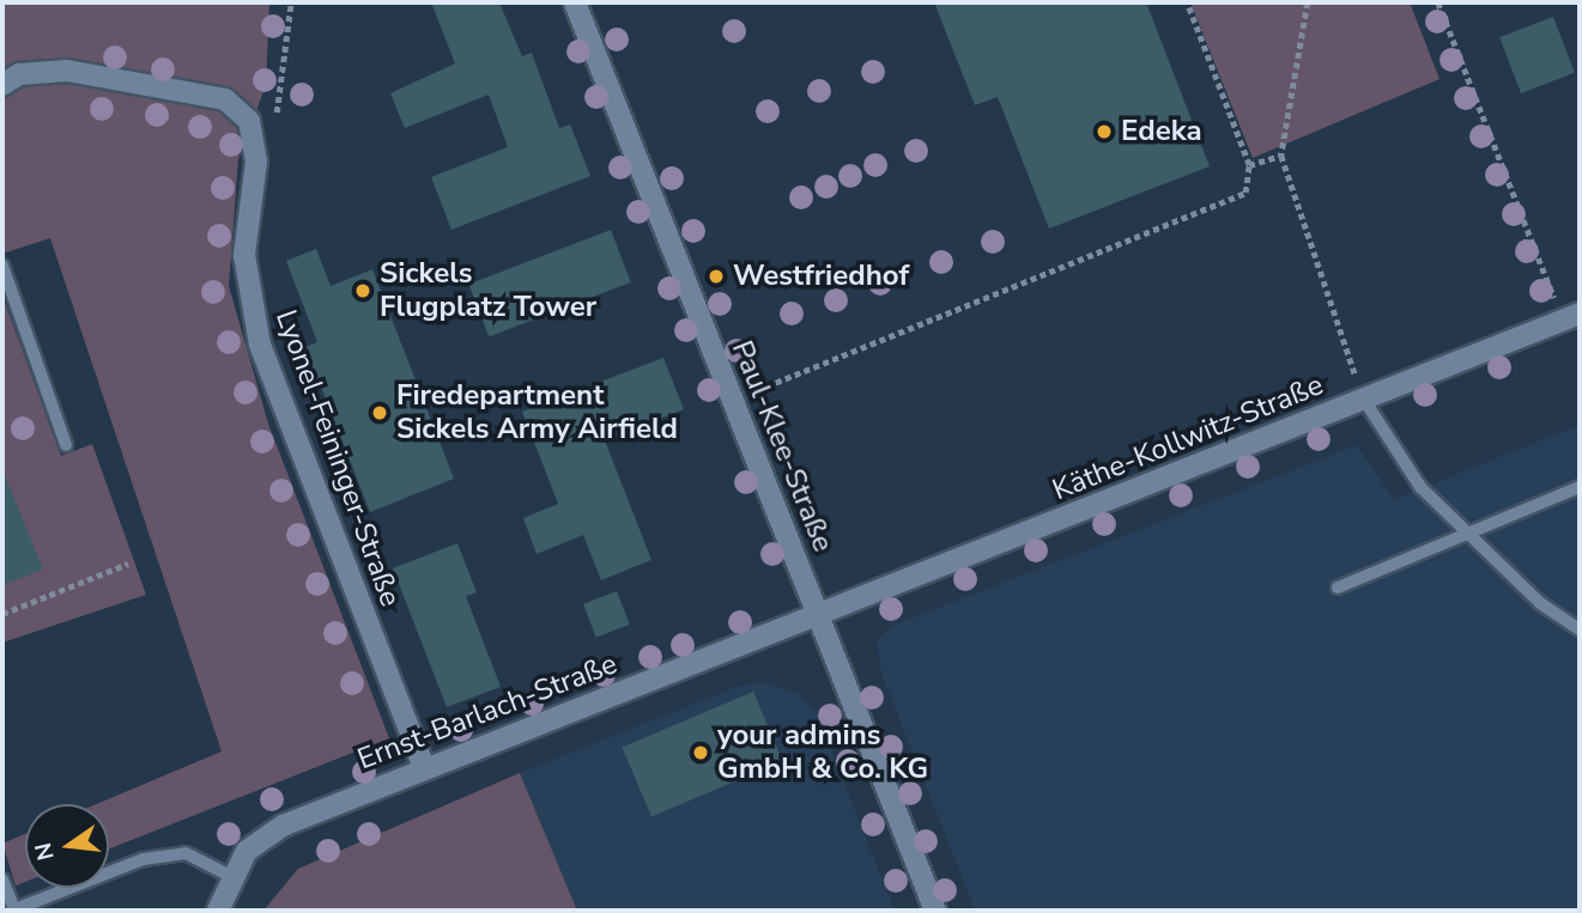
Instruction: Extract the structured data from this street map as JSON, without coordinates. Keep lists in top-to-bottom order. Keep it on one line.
{"streets":{"street":["Käthe-Kollwitz-Straße","Paul-Klee-Straße","Lyonel-Feininger-Straße","Ernst-Barlach-Straße"]},"crossings":[["Käthe-Kollwitz-Straße","Paul-Klee-Straße"],["Käthe-Kollwitz-Straße","Ernst-Barlach-Straße"],["Paul-Klee-Straße","Ernst-Barlach-Straße"],["Lyonel-Feininger-Straße","Ernst-Barlach-Straße"]],"places":["Edeka","Westfriedhof","Sickels Flugplatz Tower","Firedepartment Sickels Army Airfield","your admins GmbH & Co. KG"],"north":"left"}
